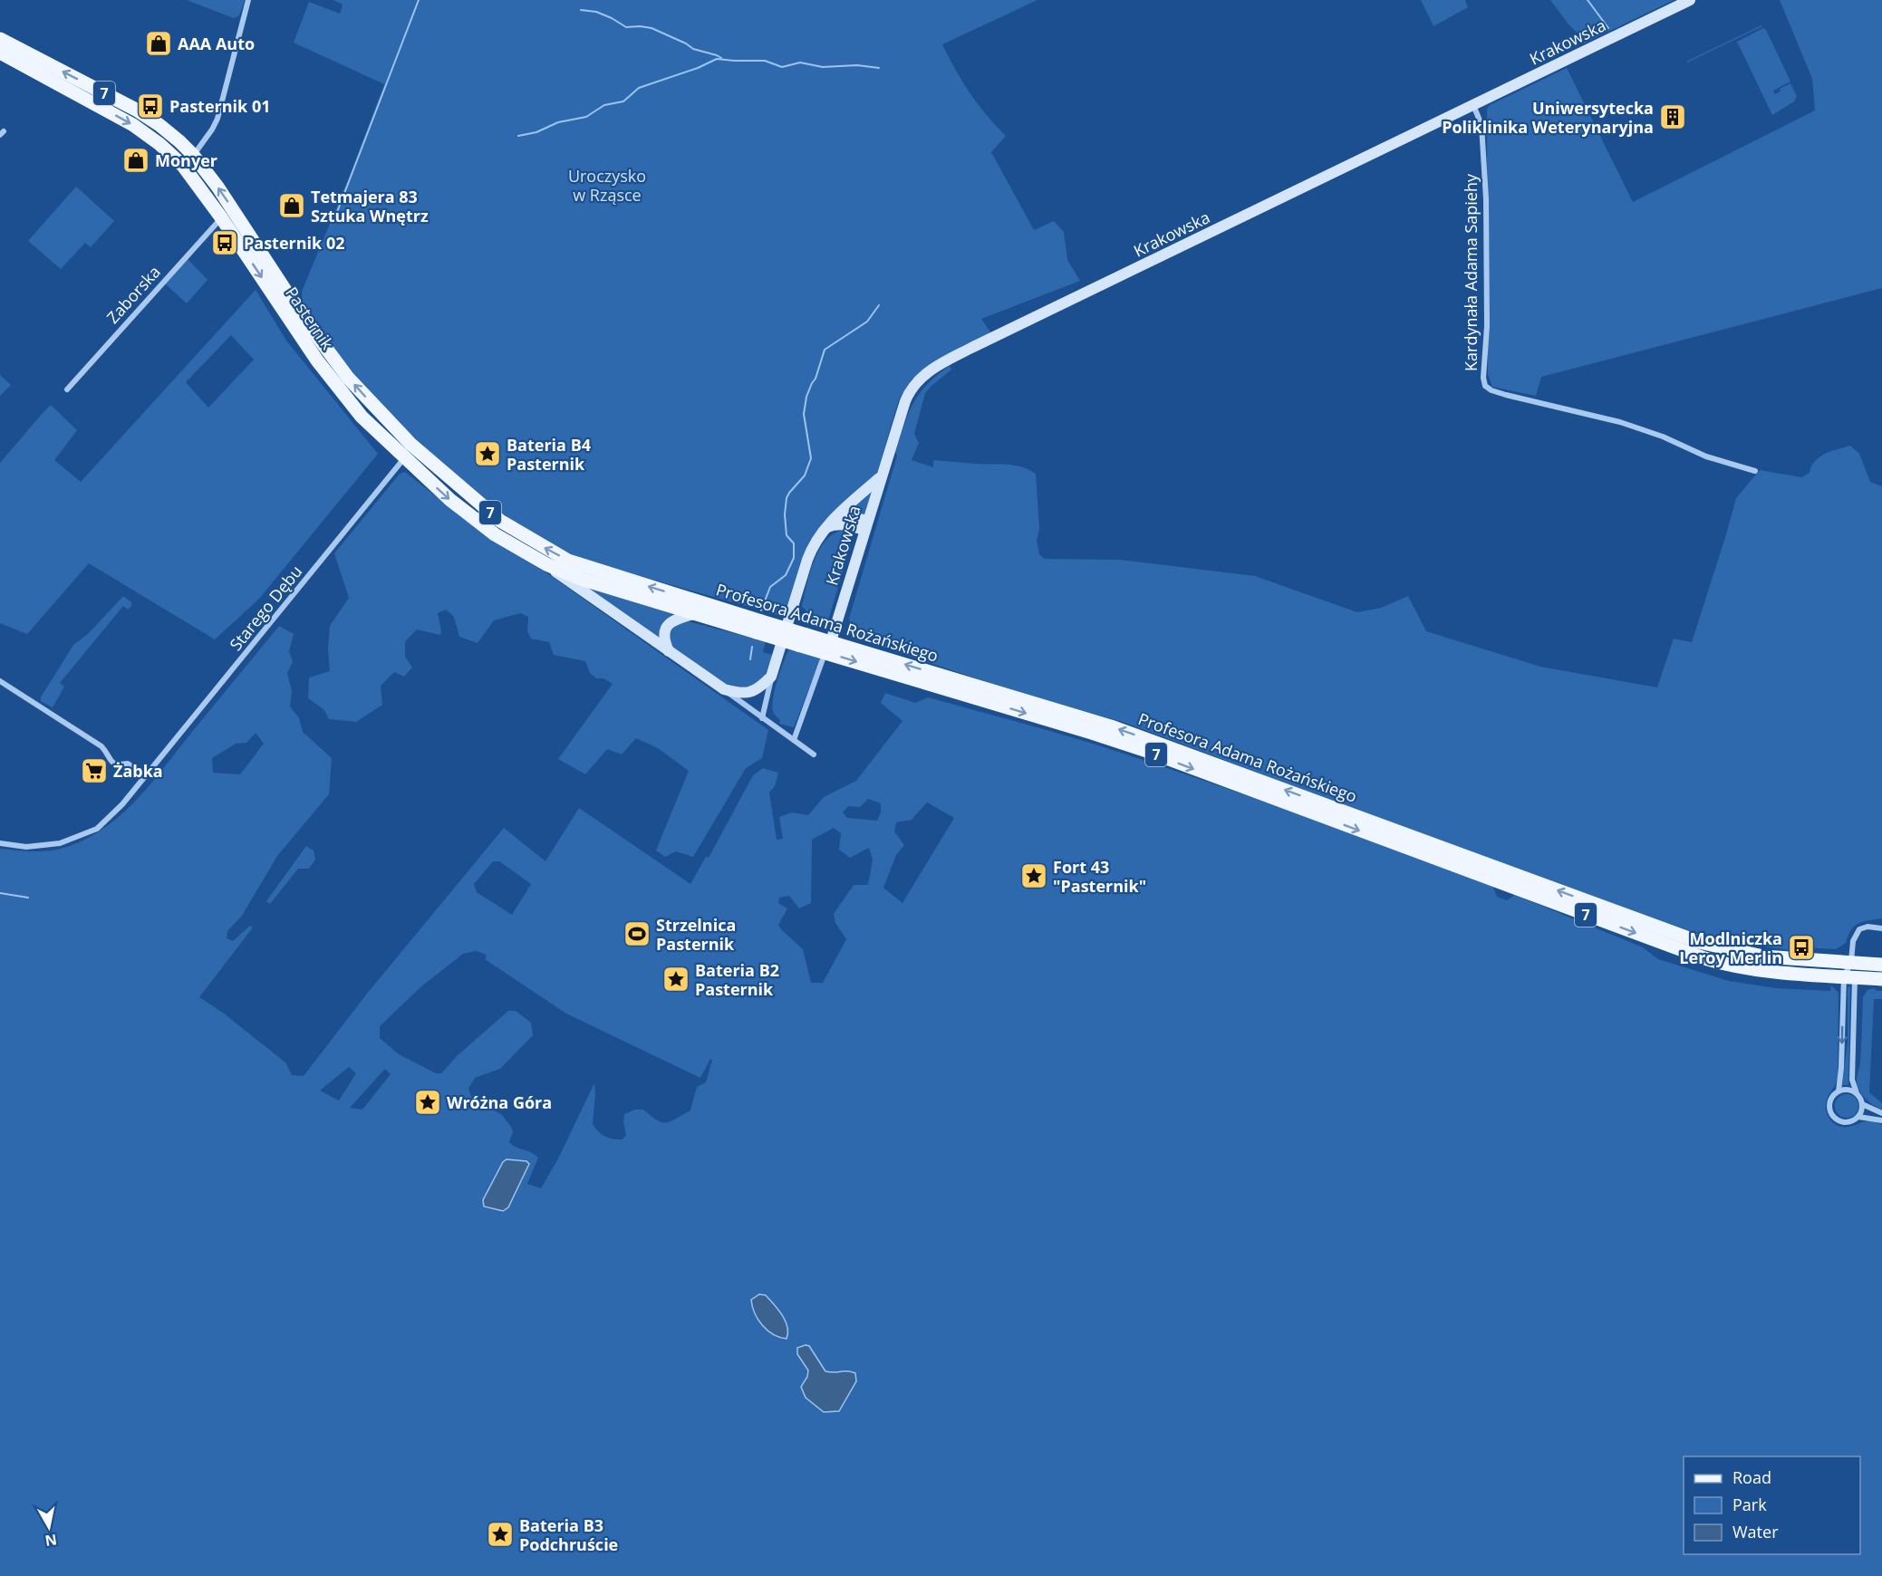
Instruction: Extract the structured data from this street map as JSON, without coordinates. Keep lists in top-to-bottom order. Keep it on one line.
{"streets":{"main road":["7","Pasternik","Profesora Adama Rożańskiego"],"street":["Krakowska","Kardynała Adama Sapiehy","Zaborska","Starego Dębu"]},"crossings":[["Krakowska","Kardynała Adama Sapiehy"],["Krakowska","Profesora Adama Rożańskiego"],["Zaborska","Pasternik"],["Pasternik","Starego Dębu"],["Pasternik","Profesora Adama Rożańskiego"]],"parks":["Uroczysko w Rząsce"],"places":{"shop":["AAA Auto","Monyer","Tetmajera 83 Sztuka Wnętrz"],"bus stop":["Pasternik 01","Pasternik 02","Modlniczka Leroy Merlin"],"building":["Uniwersytecka Poliklinika Weterynaryjna"],"place":["Bateria B4 Pasternik","Fort 43 \"Pasternik\"","Bateria B2 Pasternik","Wróżna Góra","Bateria B3 Podchruście"],"supermarket":["Żabka"],"sports":["Strzelnica Pasternik"]},"legend":["Road","Park","Water"],"north":"bottom"}
